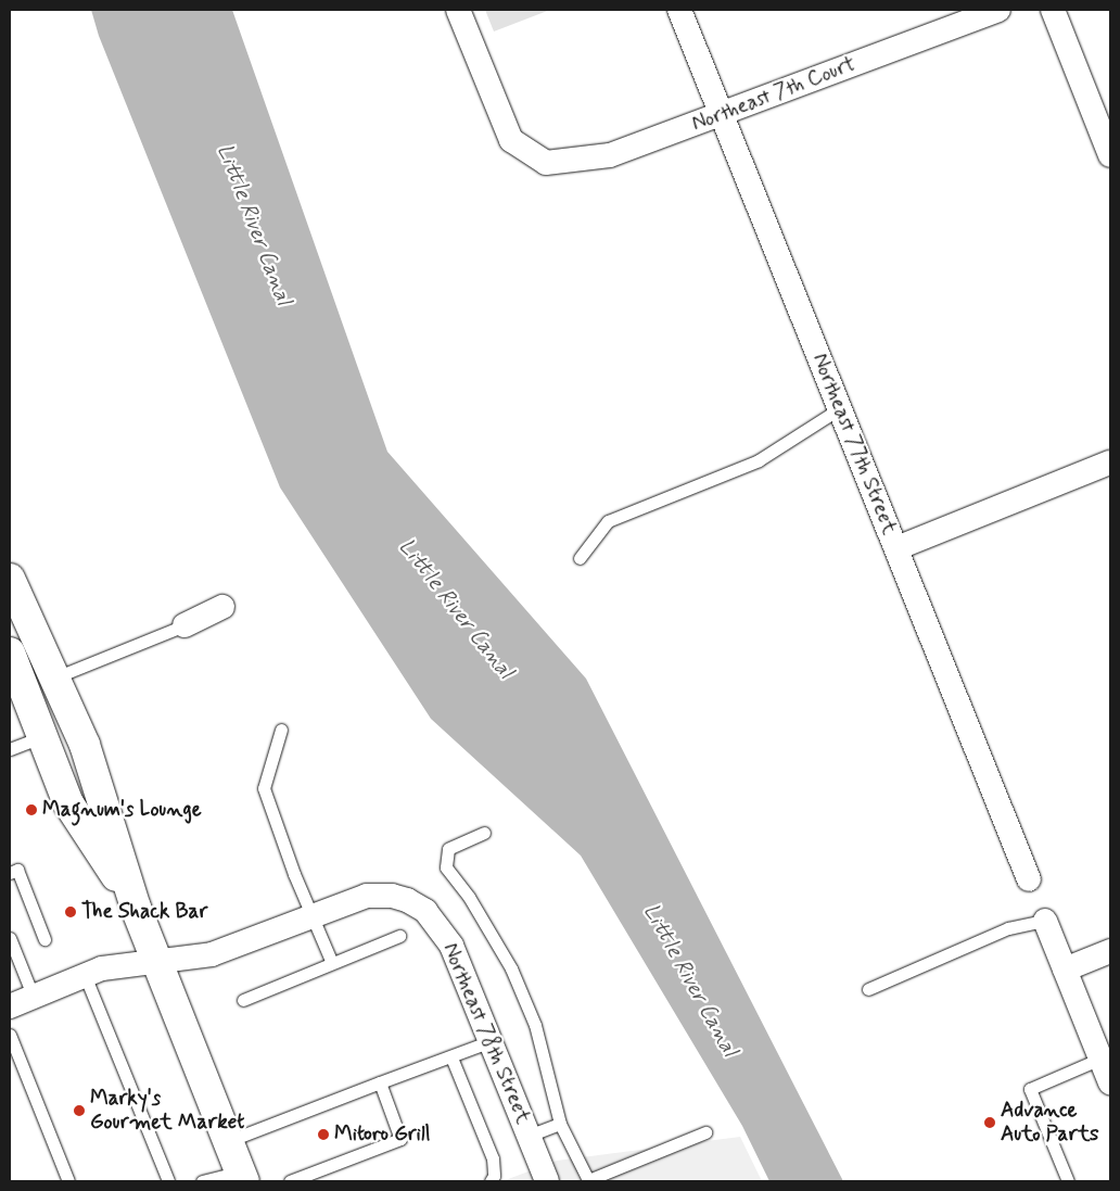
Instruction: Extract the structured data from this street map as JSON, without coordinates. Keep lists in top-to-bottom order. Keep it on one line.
{"streets":{"street":["Northeast 7th Court","Northeast 77th Street","Northeast 78th Street"]},"crossings":[["Northeast 7th Court","Northeast 77th Street"]],"water":["Little River Canal"],"places":["Magnum's Lounge","The Shack Bar","Marky's Gourmet Market","Advance Auto Parts","Mitoro Grill"]}
